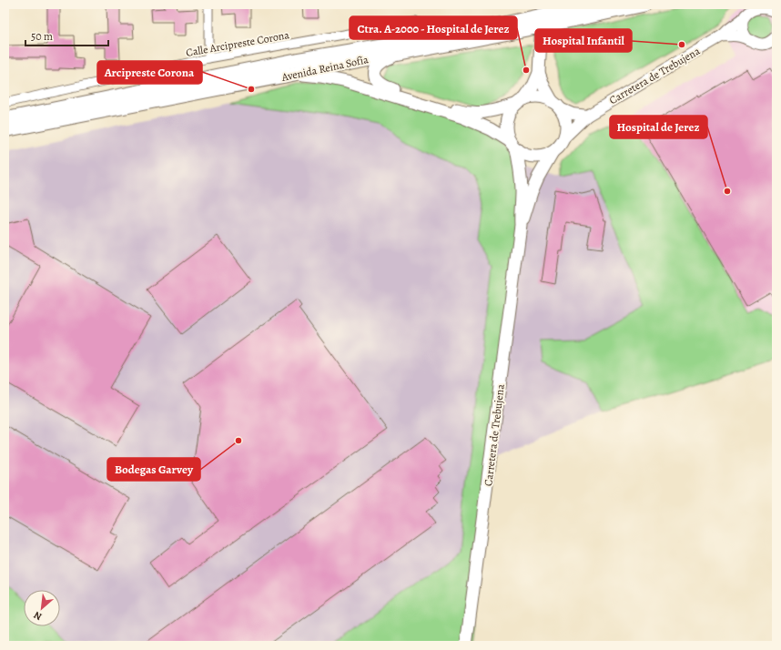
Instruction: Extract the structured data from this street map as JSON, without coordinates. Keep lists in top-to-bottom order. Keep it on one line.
{"streets":{"main road":["Avenida Reina Sofía","Carretera de Trebujena"],"street":["Calle Arcipreste Corona"]},"crossings":[["Calle Arcipreste Corona","Avenida Reina Sofía"]],"places":["Hospital Infantil","Ctra. A-2000 - Hospital de Jerez","Arcipreste Corona","Hospital de Jerez","Bodegas Garvey"],"scale_bar":"50 m","north":"bottom left"}
